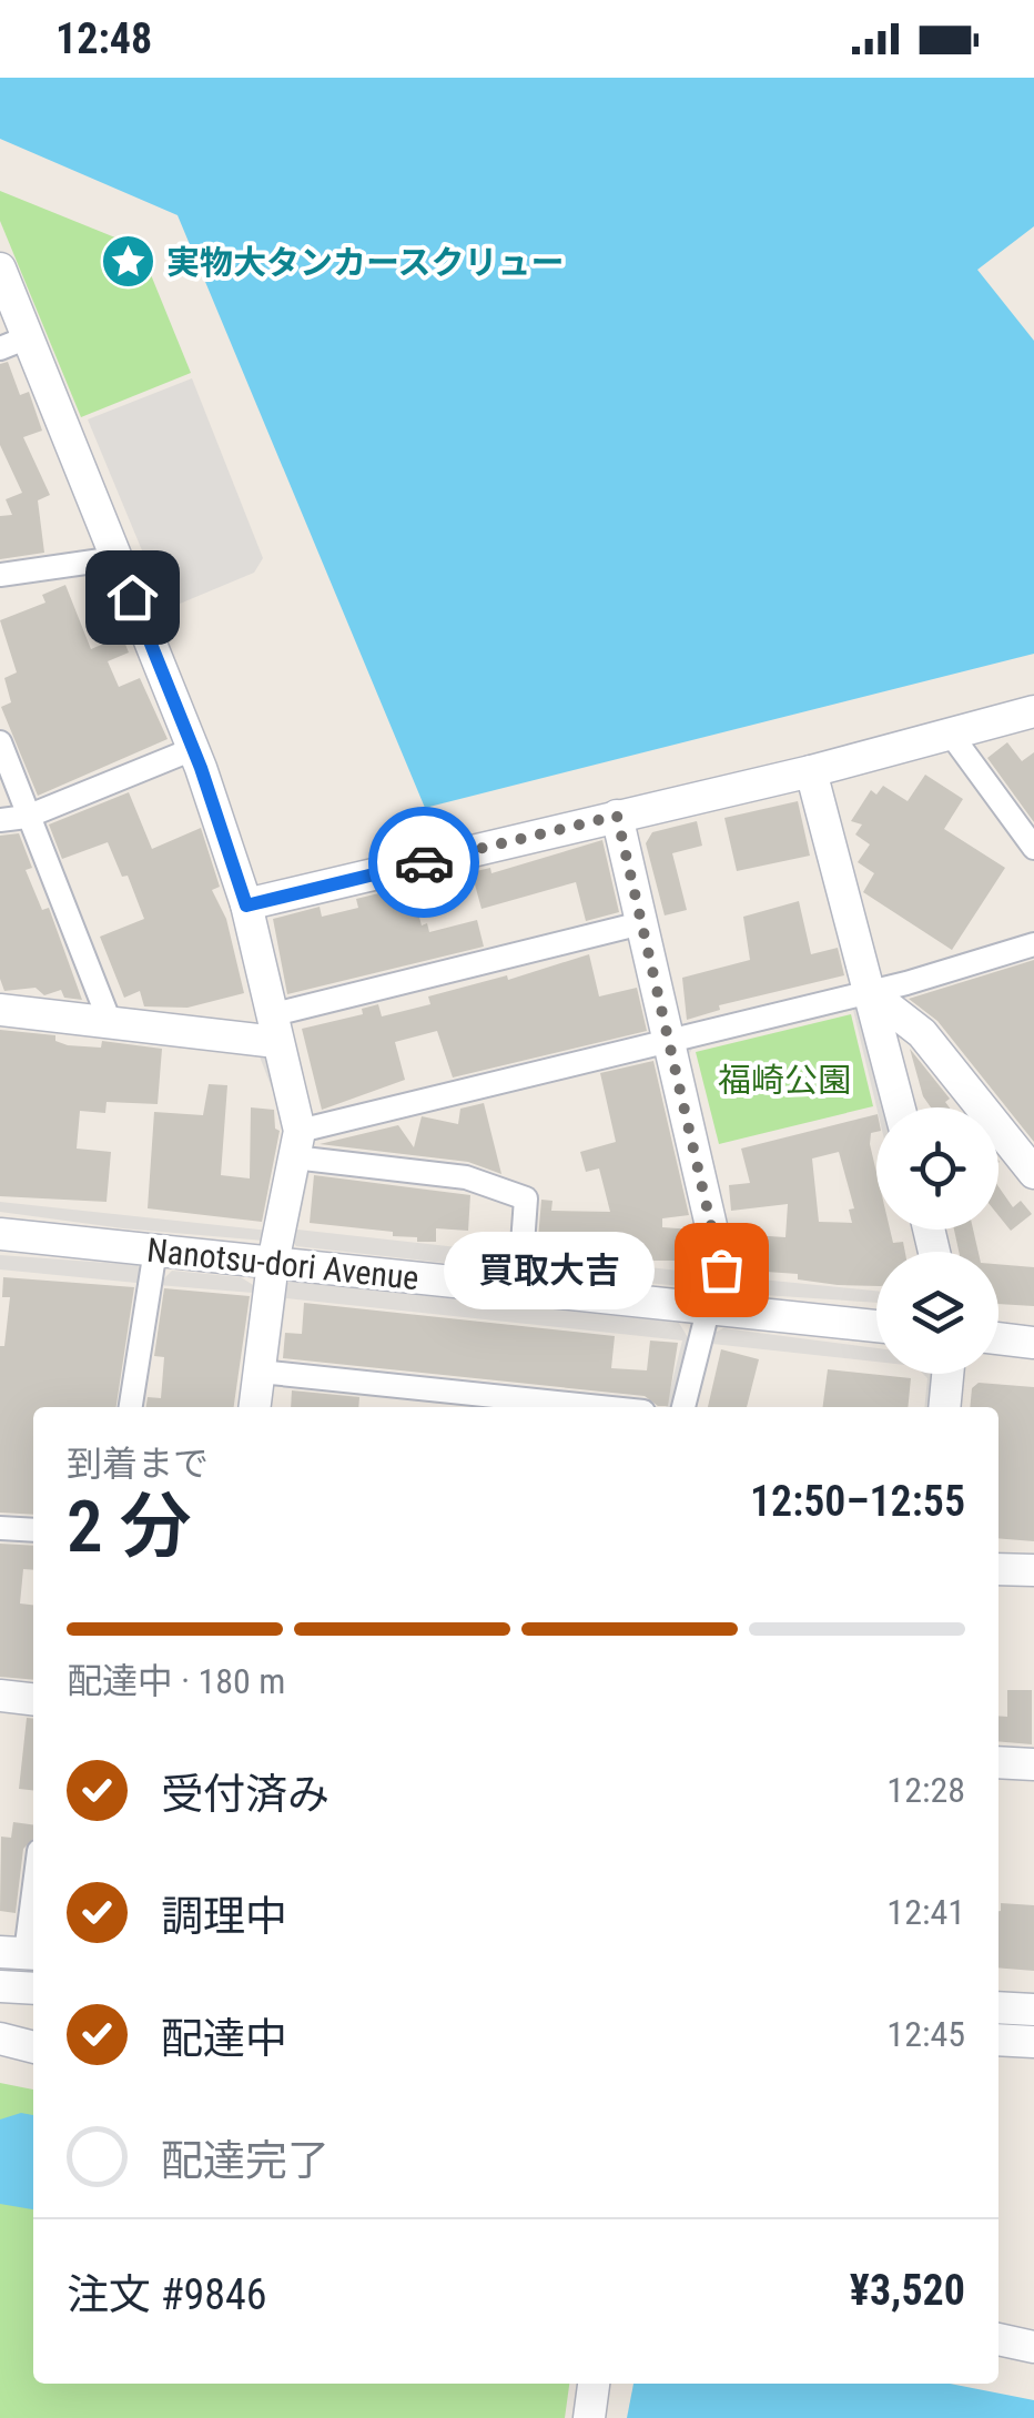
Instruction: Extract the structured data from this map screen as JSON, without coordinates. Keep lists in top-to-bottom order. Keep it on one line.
{"streets":{"street":["Nanotsu-dori Avenue"]},"parks":["福崎公園"],"places":{"place":["実物大タンカースクリュー"],"other":["買取大吉"]},"page":{"status":"12:48","bubble":"買取大吉","heading":["2 分","到着まで","12:50–12:55"],"panel":["注文 #9846","¥3,520"],"bar":"配達中 · 180 m","list":[["受付済み","12:28"],["調理中","12:41"],["配達中","12:45"],"配達完了"]}}
